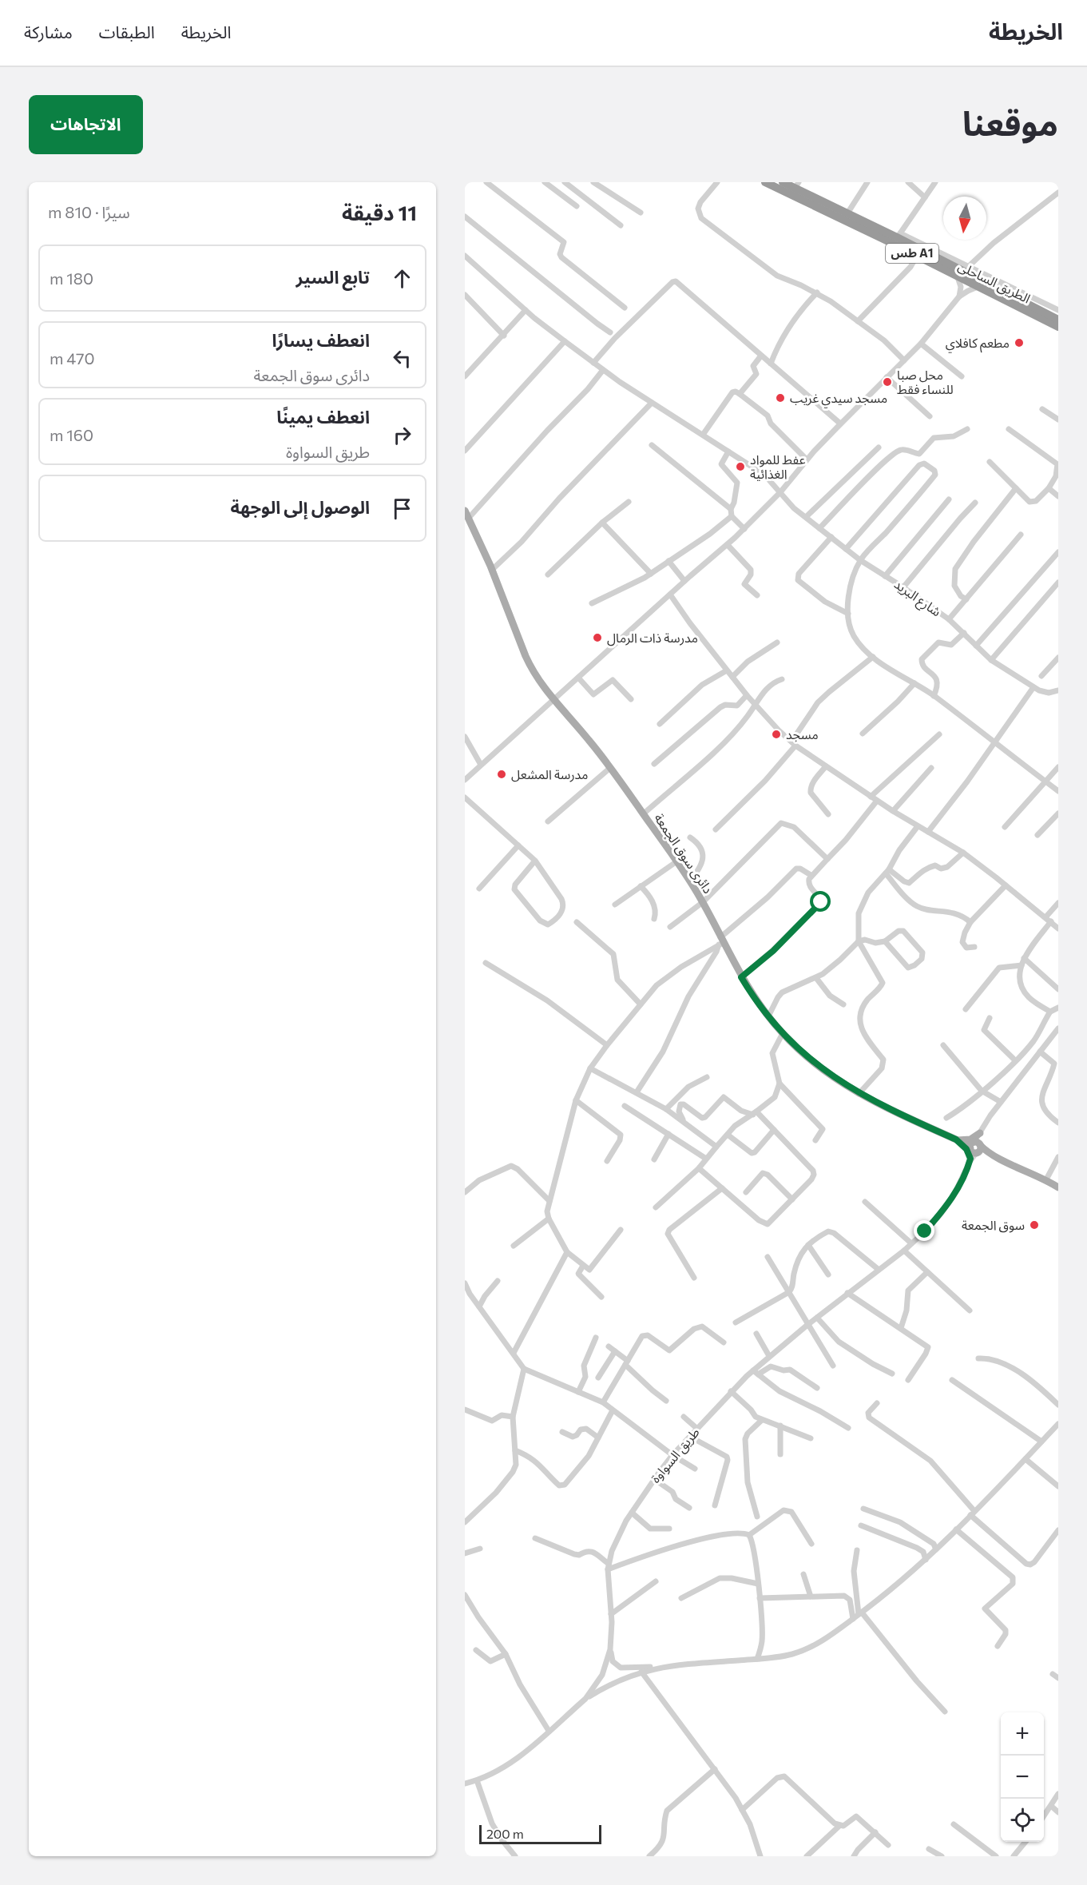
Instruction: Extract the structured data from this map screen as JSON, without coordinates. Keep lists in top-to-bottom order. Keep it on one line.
{"streets":{"highway":["طس A1","الطريق الساحلى"],"main road":["دائرى سوق الجمعة"],"street":["شارع البريد","طريق السواوة"]},"places":["مطعم كافلاي","محل صبا للنساء فقط","مسجد سيدي غريب","عفط للمواد الغذائية","مدرسة ذات الرمال","مسجد","مدرسة المشعل","سوق الجمعة"],"scale_bar":"200 m","north":"bottom","page":{"header":"الخريطة","nav":["الخريطة","الطبقات","مشاركة"],"title":"موقعنا","buttons":"الاتجاهات","heading":["11 دقيقة","سيرًا · 810 m"],"list":[["تابع السير","180 m"],["انعطف يسارًا","دائرى سوق الجمعة","470 m"],["انعطف يمينًا","طريق السواوة","160 m"],"الوصول إلى الوجهة"],"map_buttons":["+","−"],"scale":"200 m"}}
